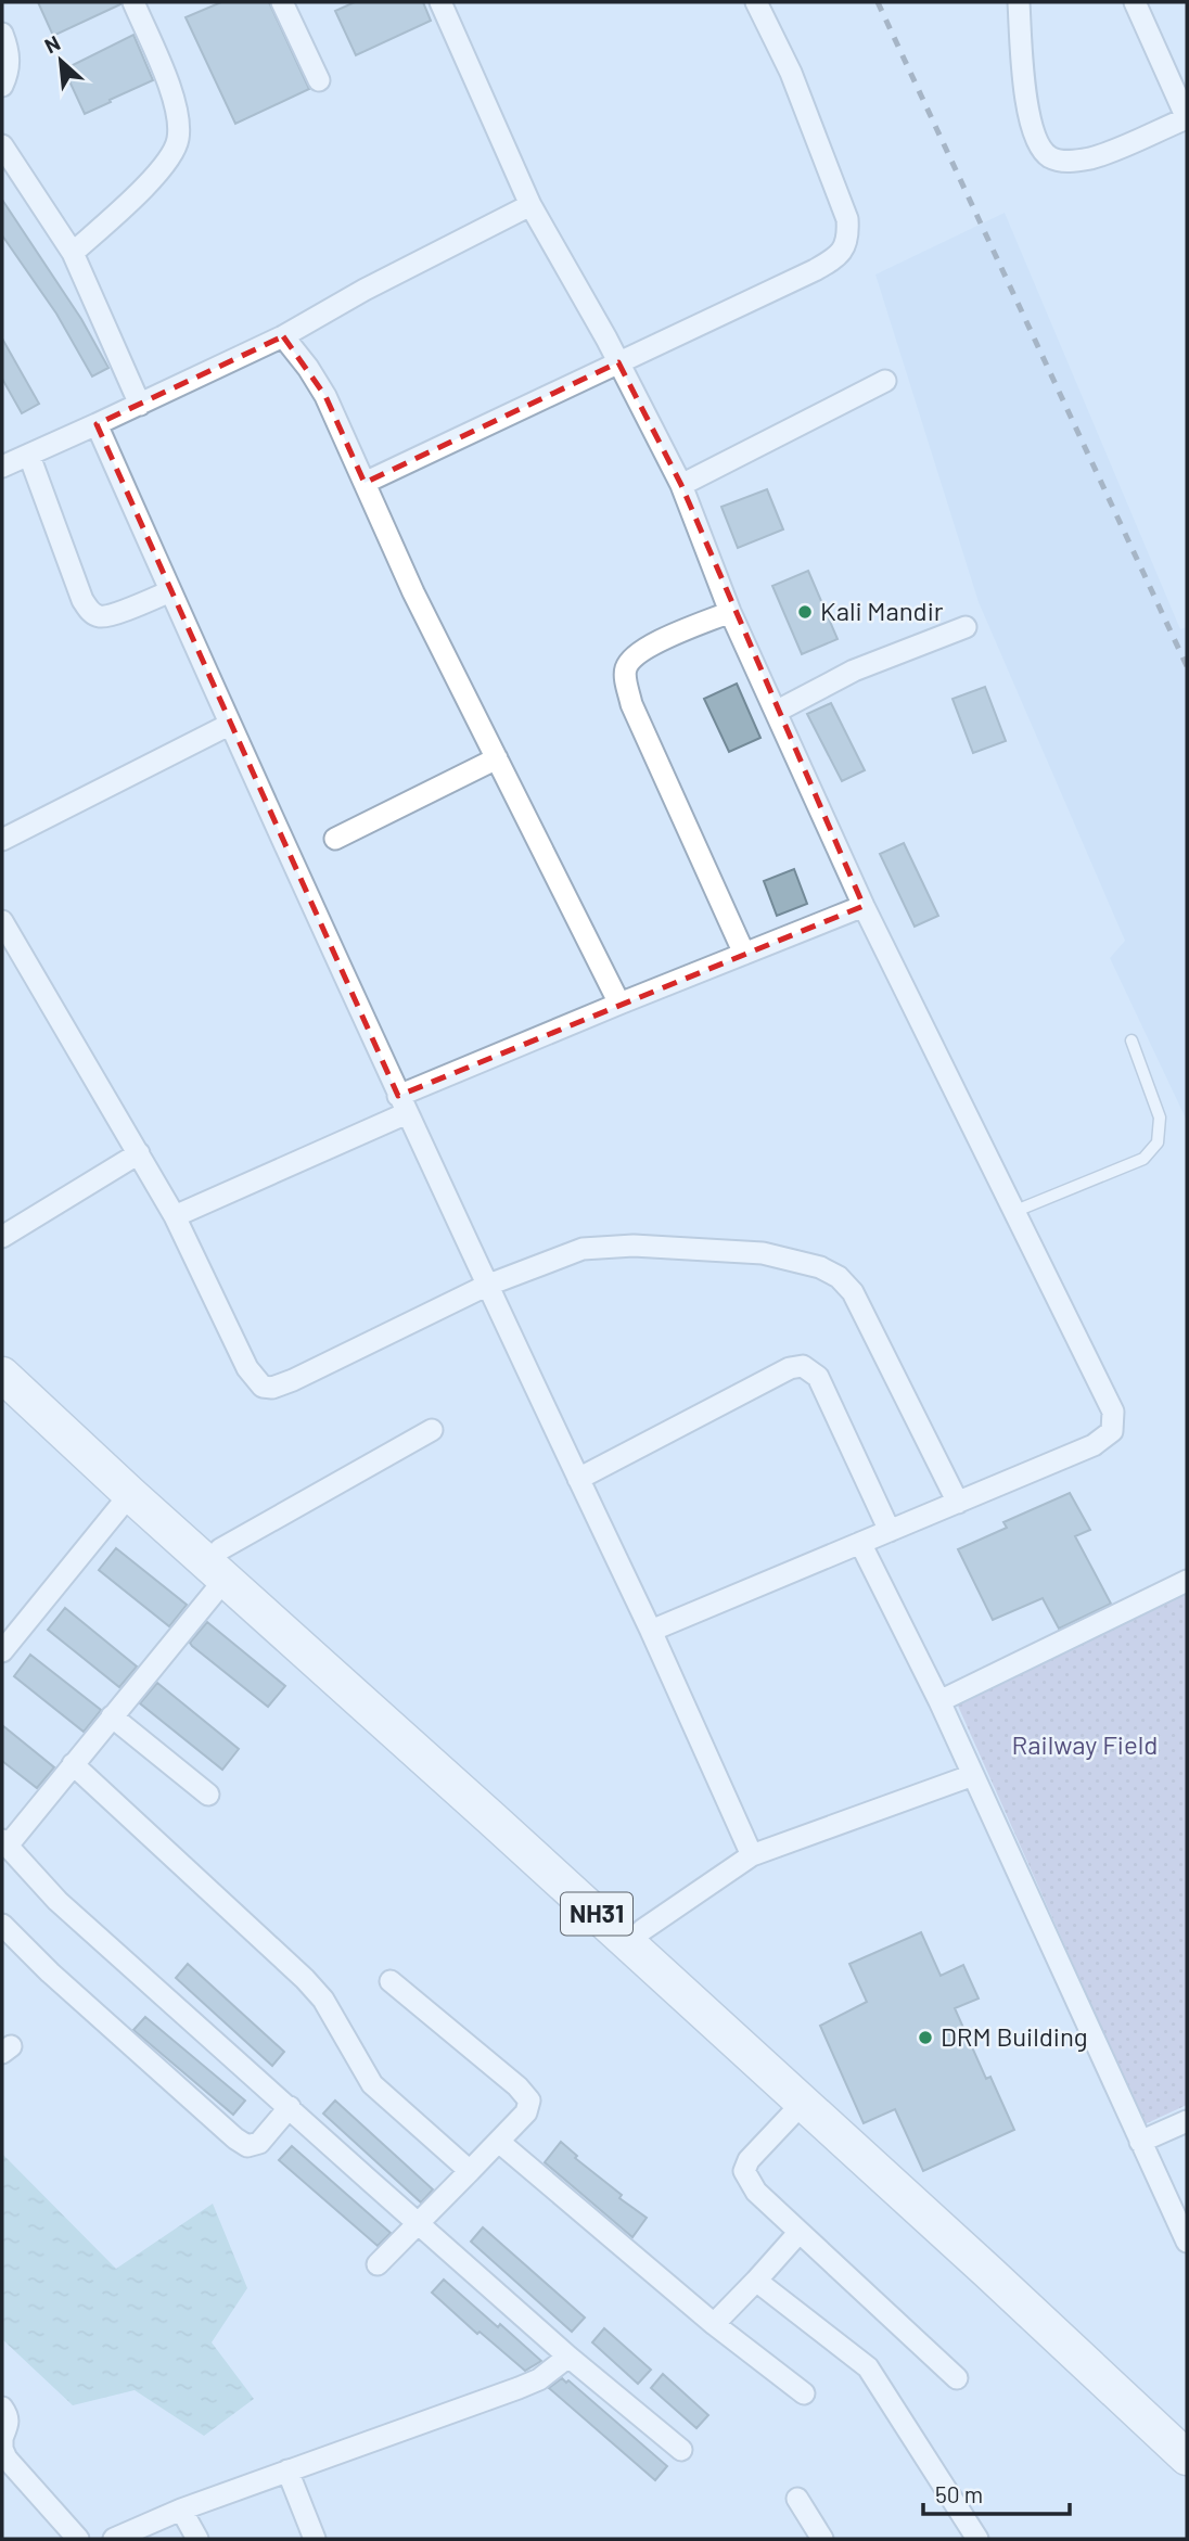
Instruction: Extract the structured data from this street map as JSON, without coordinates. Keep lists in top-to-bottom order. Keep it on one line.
{"streets":{"highway":["NH31"]},"parks":["Railway Field"],"places":["Kali Mandir","DRM Building"],"scale_bar":"50 m","north":"top left"}
